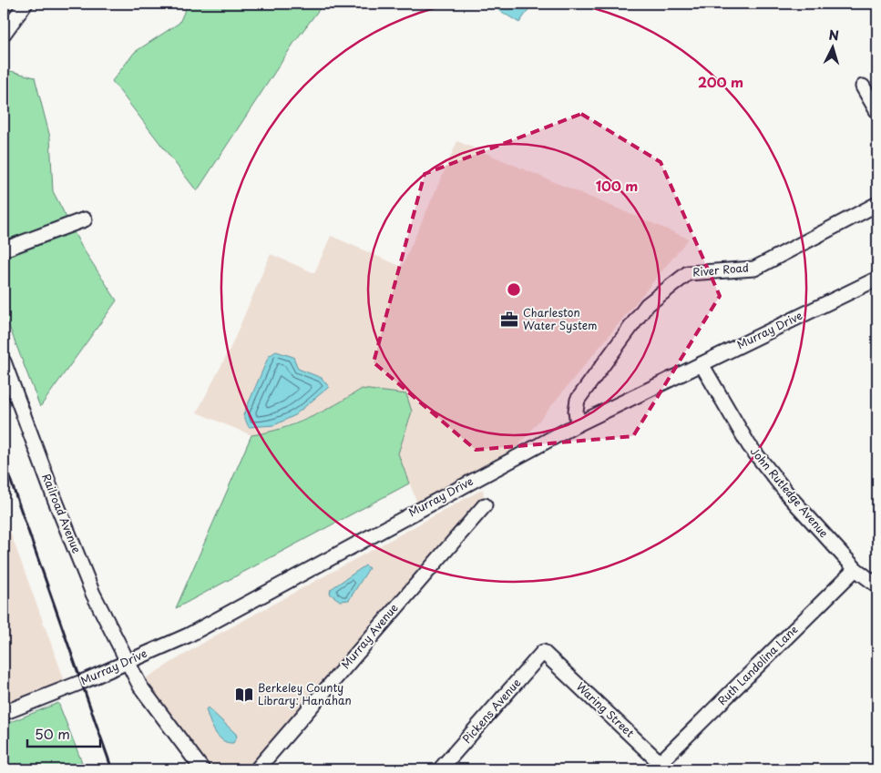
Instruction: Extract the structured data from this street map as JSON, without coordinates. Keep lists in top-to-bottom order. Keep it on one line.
{"streets":{"street":["River Road","Murray Drive","John Rutledge Avenue","Railroad Avenue","Murray Avenue","Ruth Landolina Lane","Waring Street","Pickens Avenue"]},"crossings":[["River Road","Murray Drive"],["Murray Drive","John Rutledge Avenue"],["Murray Drive","Railroad Avenue"],["John Rutledge Avenue","Ruth Landolina Lane"],["Ruth Landolina Lane","Waring Street"],["Waring Street","Pickens Avenue"]],"places":{"office":["Charleston Water System"],"library":["Berkeley County Library: Hanahan"]},"scale_bar":"50 m","north":"top","rings":["200 m","100 m"]}
